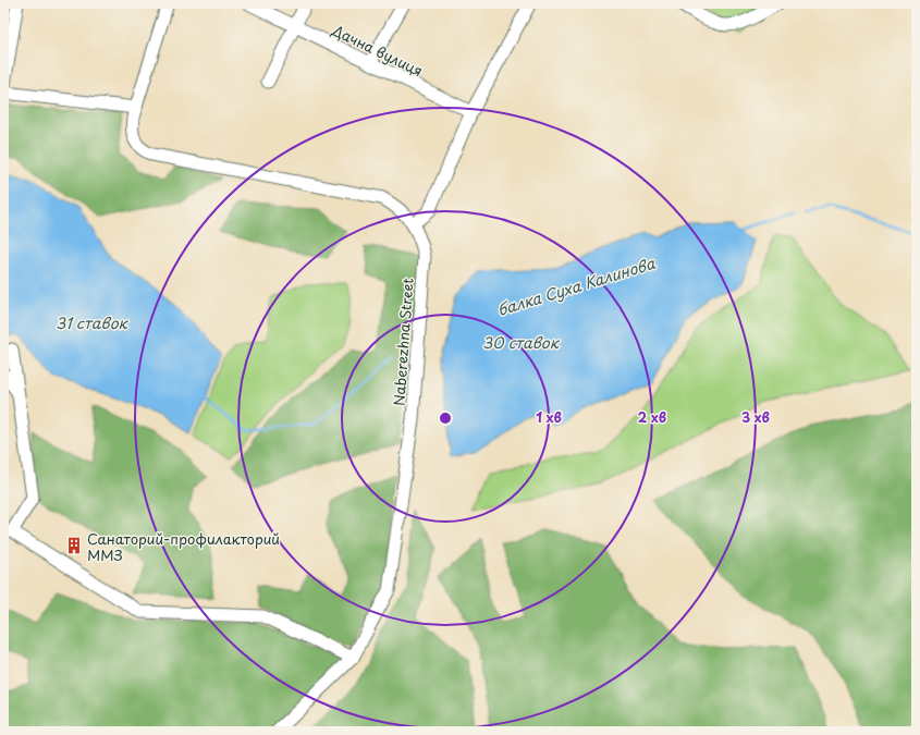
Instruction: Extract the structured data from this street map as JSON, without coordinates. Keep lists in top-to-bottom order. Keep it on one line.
{"streets":{"street":["Дачна вулиця","Naberezhna Street"]},"water":["балка Суха Калинова","31 ставок","30 ставок"],"places":{"building":["Санаторий-профилакторий ММЗ"]},"rings":["1 хв","2 хв","3 хв"]}
